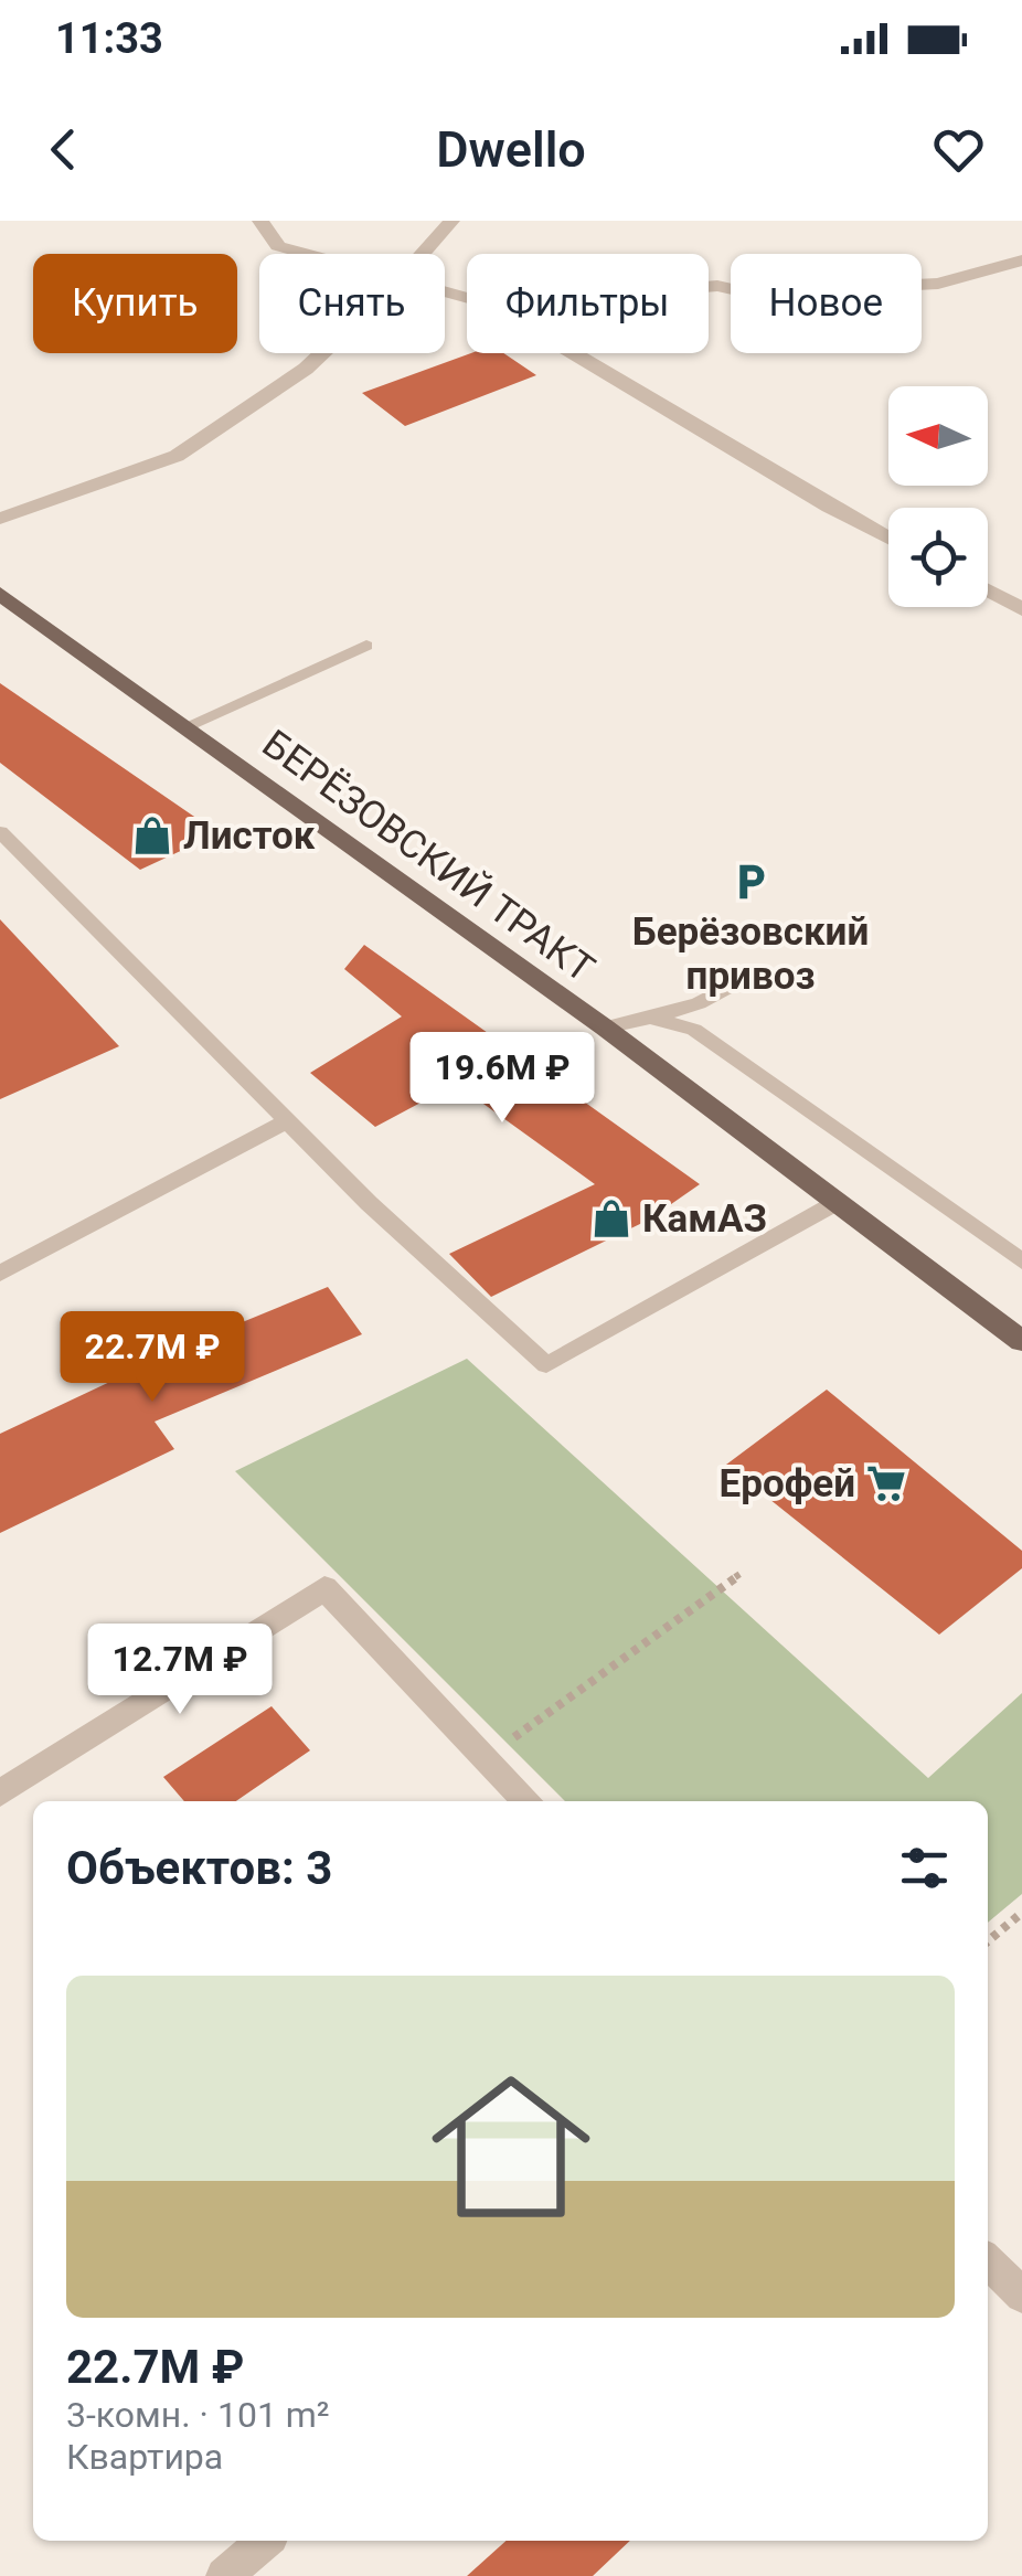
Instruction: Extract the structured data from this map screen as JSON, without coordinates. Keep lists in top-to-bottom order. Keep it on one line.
{"streets":{"main road":["БЕРЁЗОВСКИЙ ТРАКТ"]},"places":{"shop":["Листок","КамАЗ"],"parking":["Берёзовский привоз"],"supermarket":["Ерофей"]},"north":"left","page":{"status":"11:33","header":"Dwello","chip":["Купить","Снять","Фильтры","Новое"],"price":["19.6M ₽","22.7M ₽","12.7M ₽"],"heading":"Объектов: 3","list":[{"name":"22.7M ₽","note":"3-комн. · 101 m² · Квартира"}]}}
